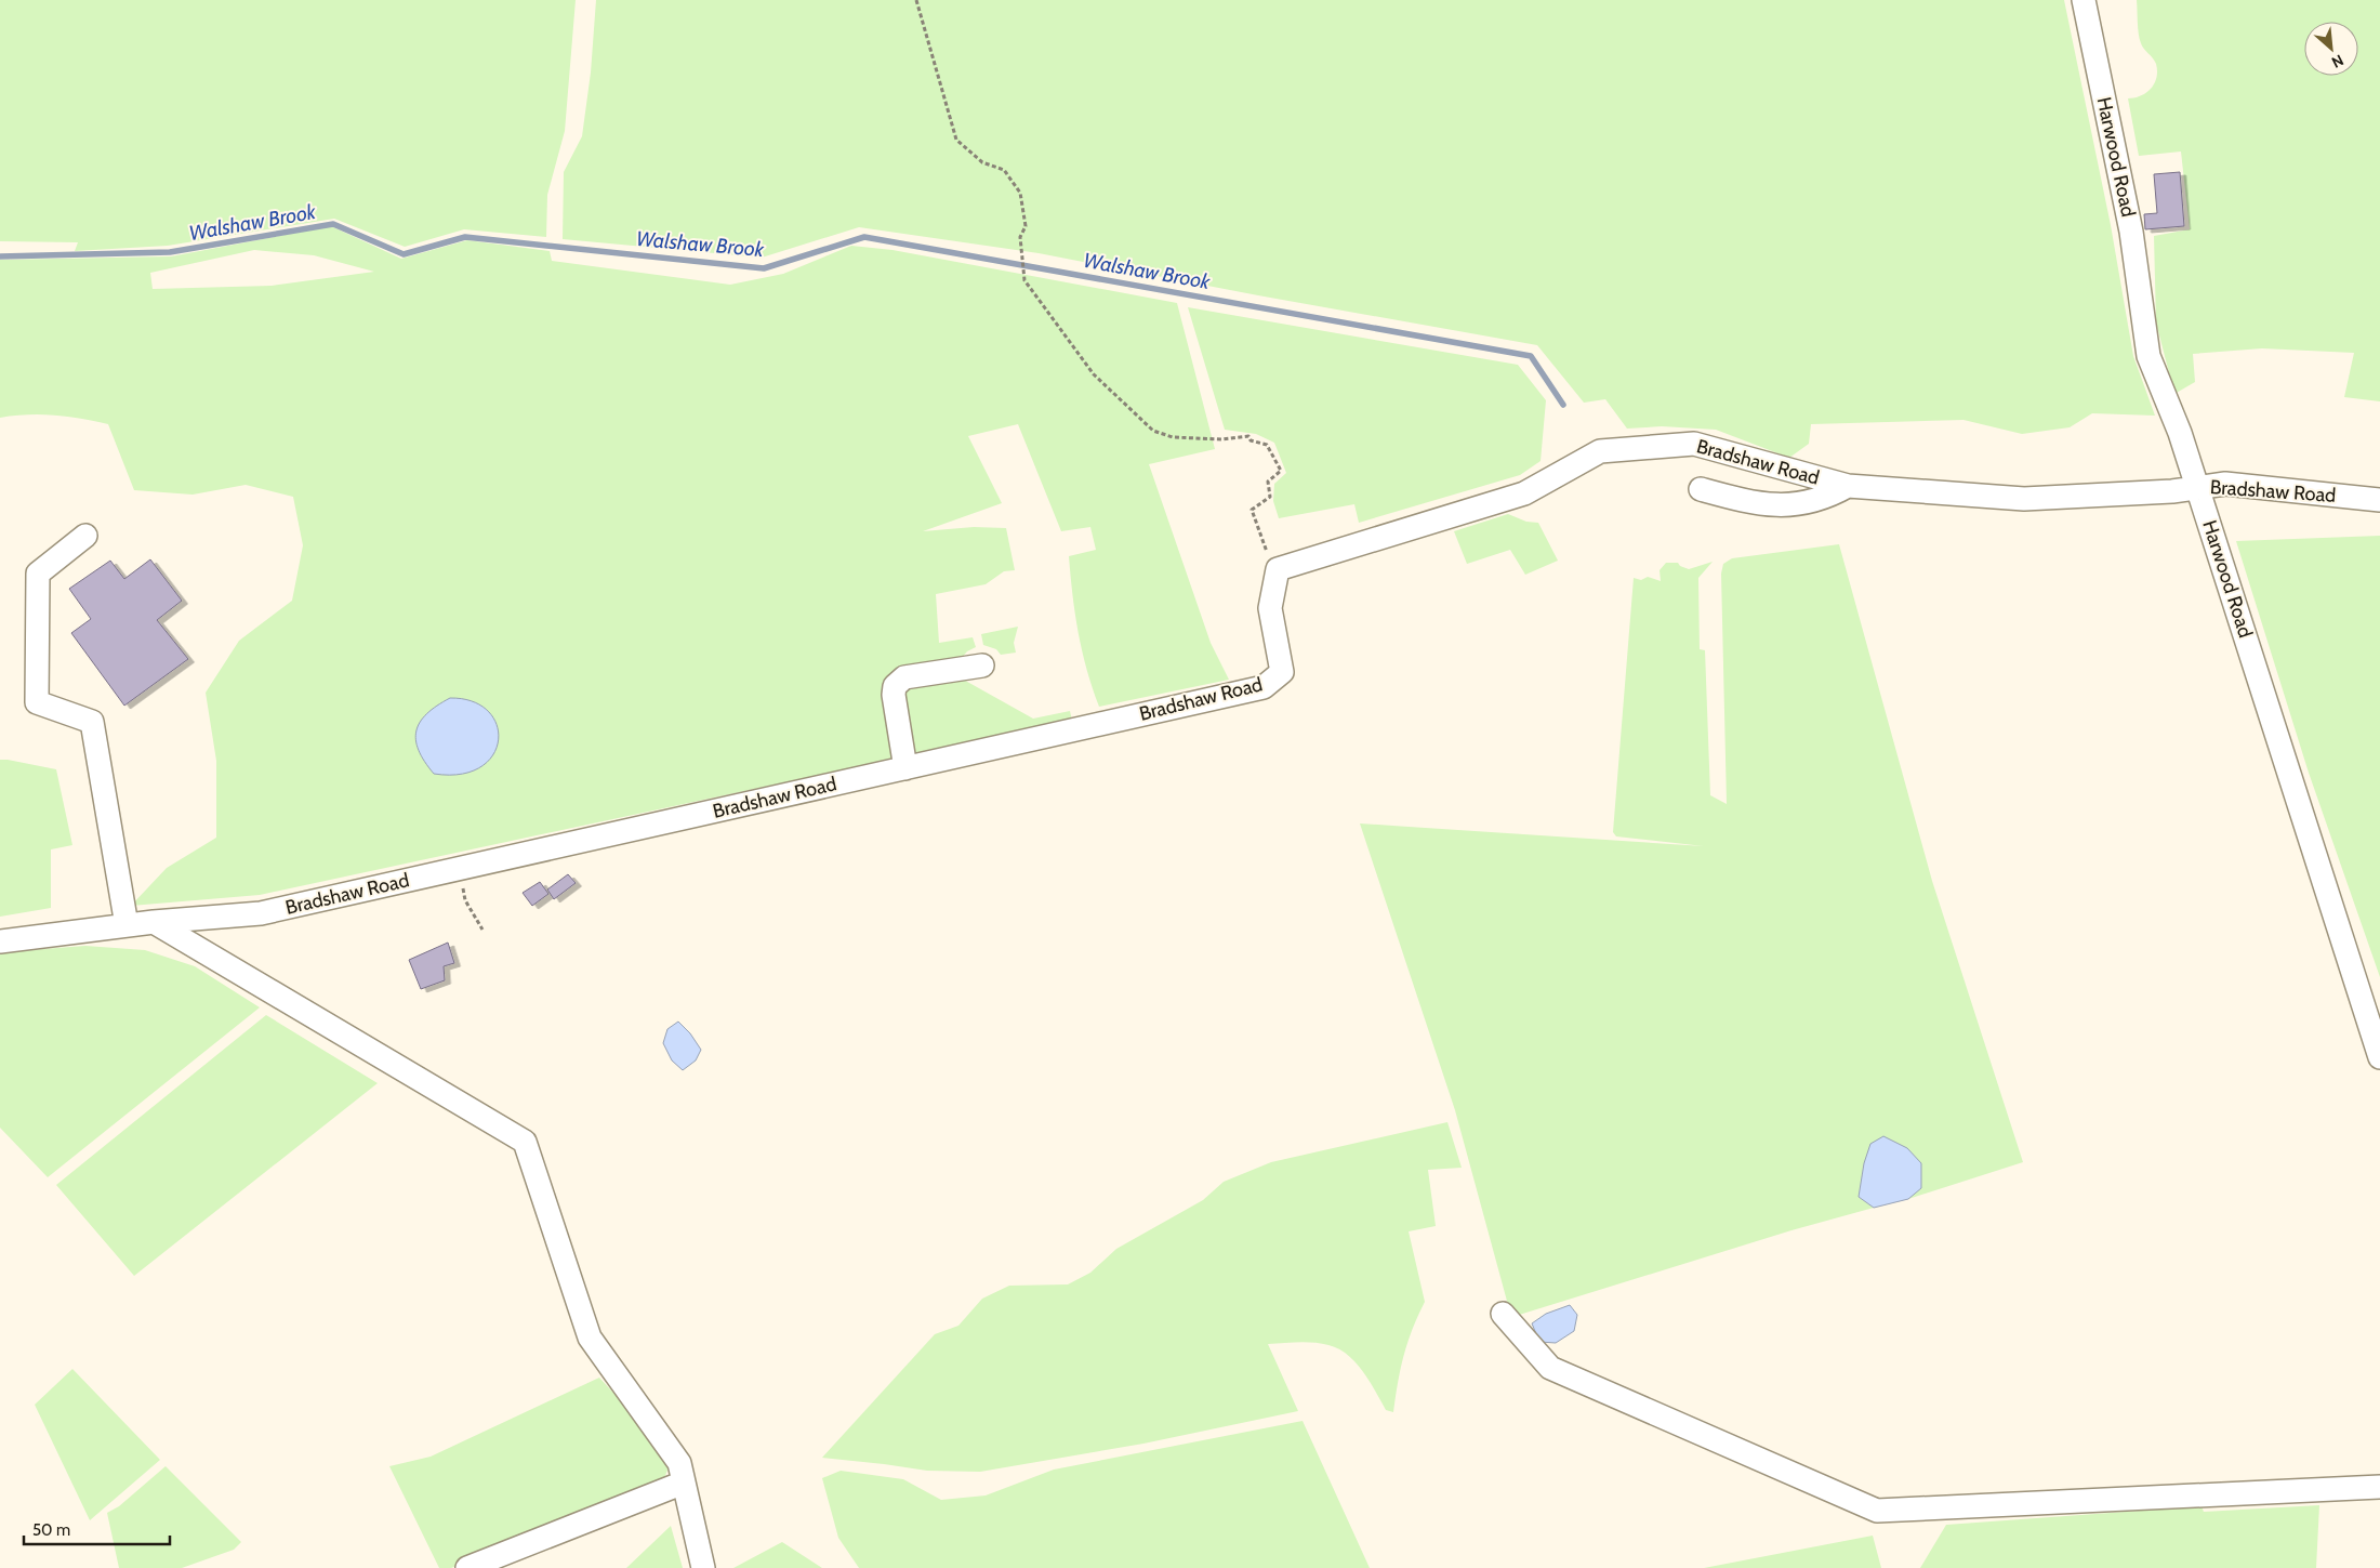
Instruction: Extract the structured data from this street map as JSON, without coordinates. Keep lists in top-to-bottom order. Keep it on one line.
{"streets":{"street":["Harwood Road","Bradshaw Road"]},"crossings":[["Harwood Road","Bradshaw Road"]],"water":["Walshaw Brook"],"scale_bar":"50 m","north":"bottom right"}
